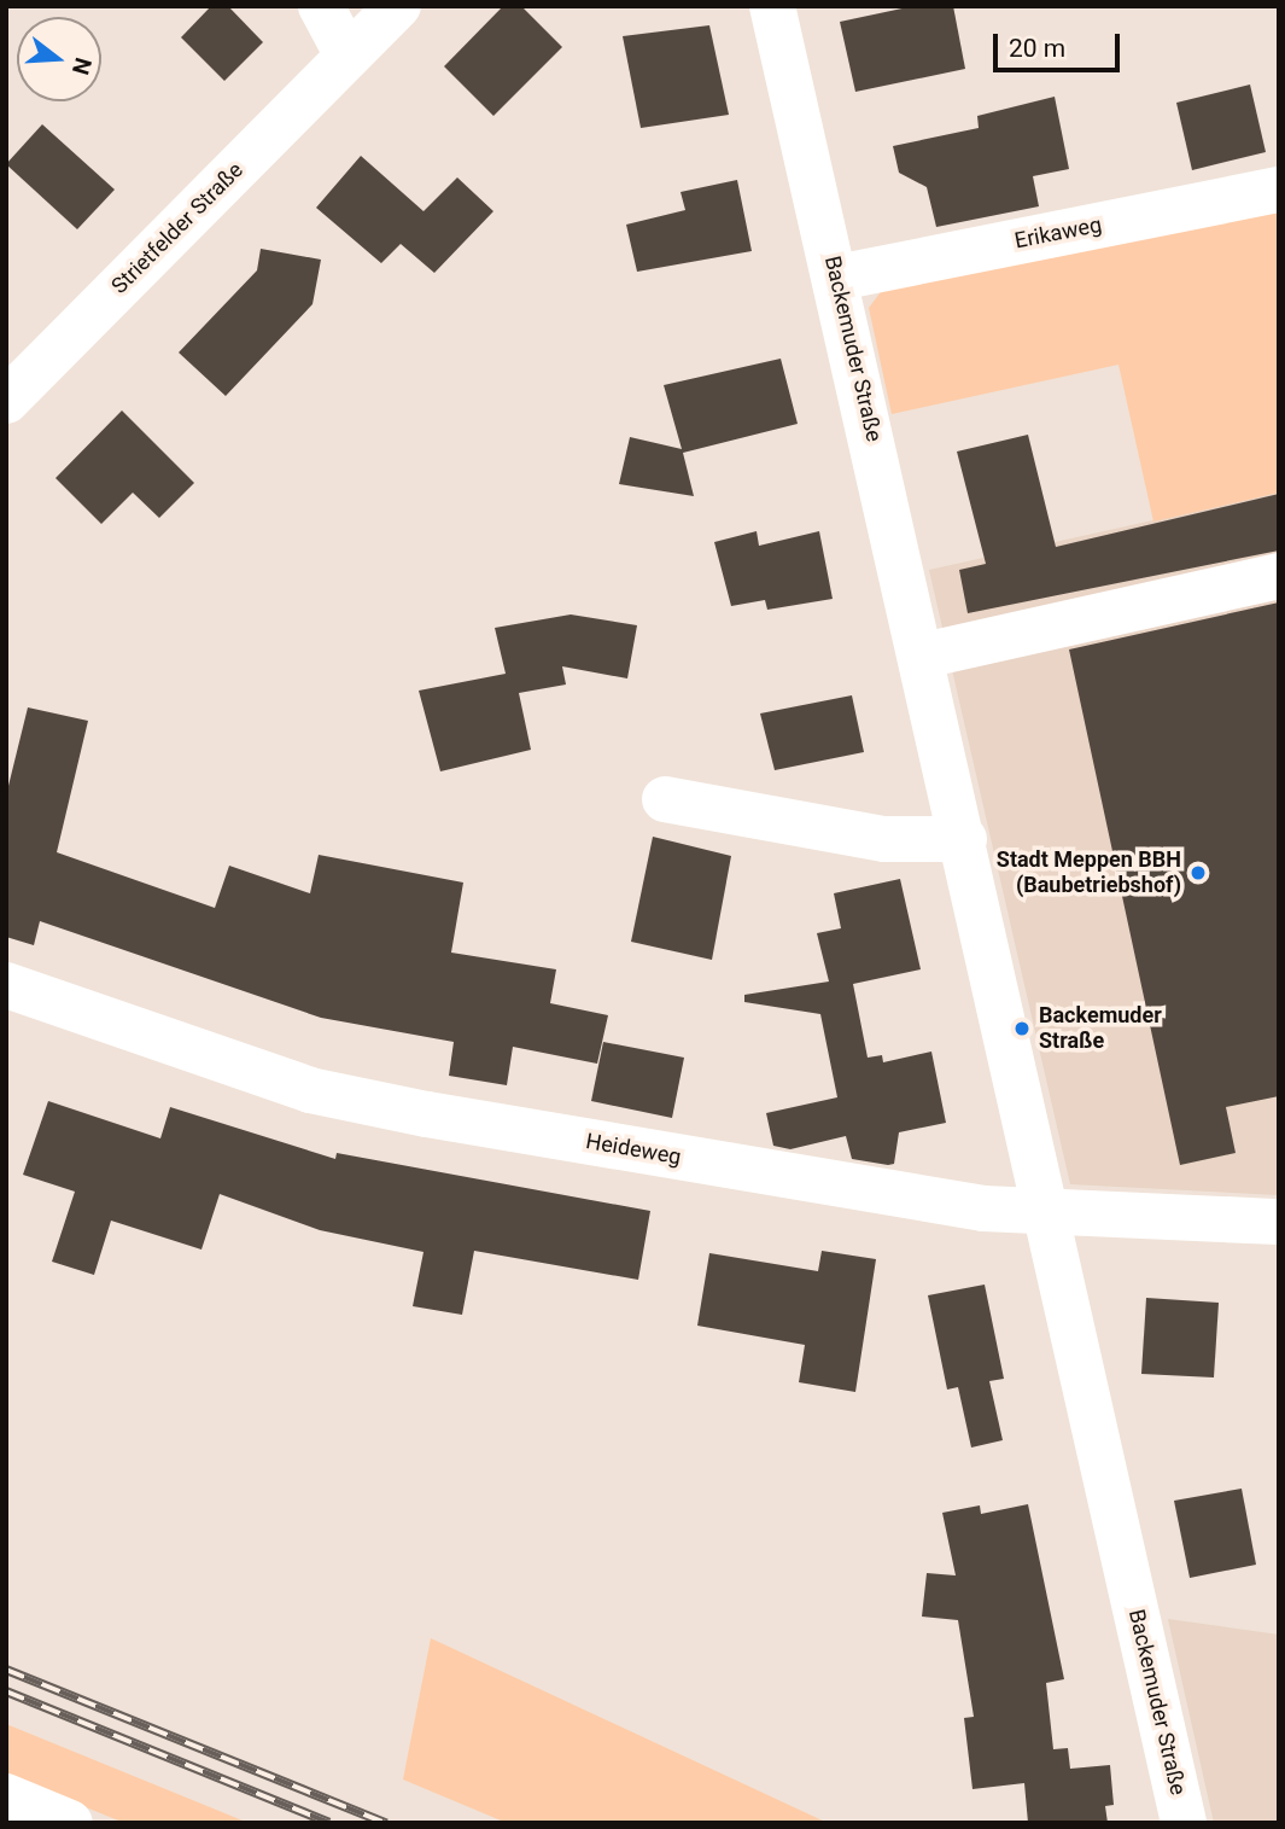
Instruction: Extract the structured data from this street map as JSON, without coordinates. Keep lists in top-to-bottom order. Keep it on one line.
{"streets":{"street":["Strietfelder Straße","Erikaweg","Backemuder Straße","Heideweg"]},"crossings":[["Erikaweg","Backemuder Straße"],["Backemuder Straße","Heideweg"]],"places":["Stadt Meppen BBH (Baubetriebshof)","Backemuder Straße"],"scale_bar":"20 m","north":"right"}
